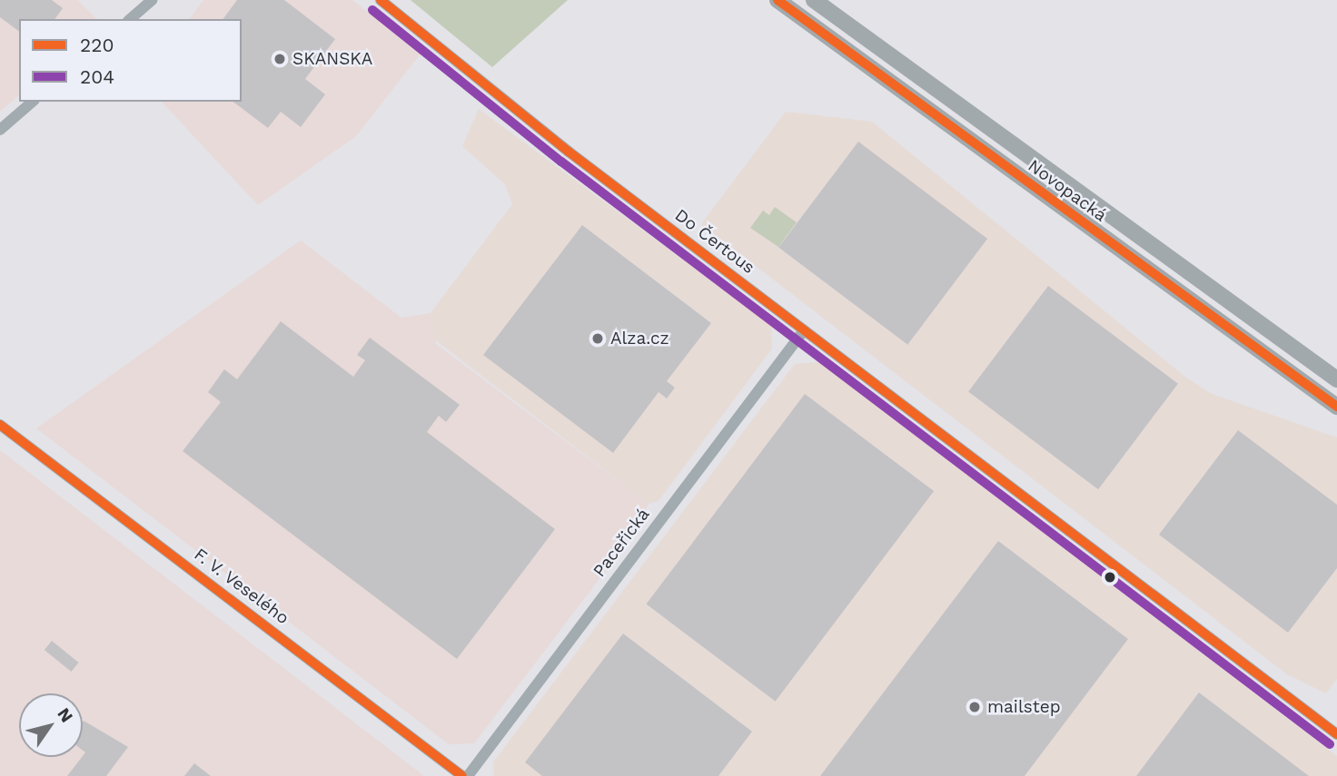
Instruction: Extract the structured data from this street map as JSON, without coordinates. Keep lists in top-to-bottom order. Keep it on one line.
{"streets":{"highway":["Novopacká"],"street":["Do Čertous","Paceřická","F. V. Veselého"]},"crossings":[["Do Čertous","Paceřická"]],"places":["SKANSKA","Alza.cz","mailstep"],"lines":["transit line 220","transit line 204"],"legend":["220","204"],"north":"top right"}
